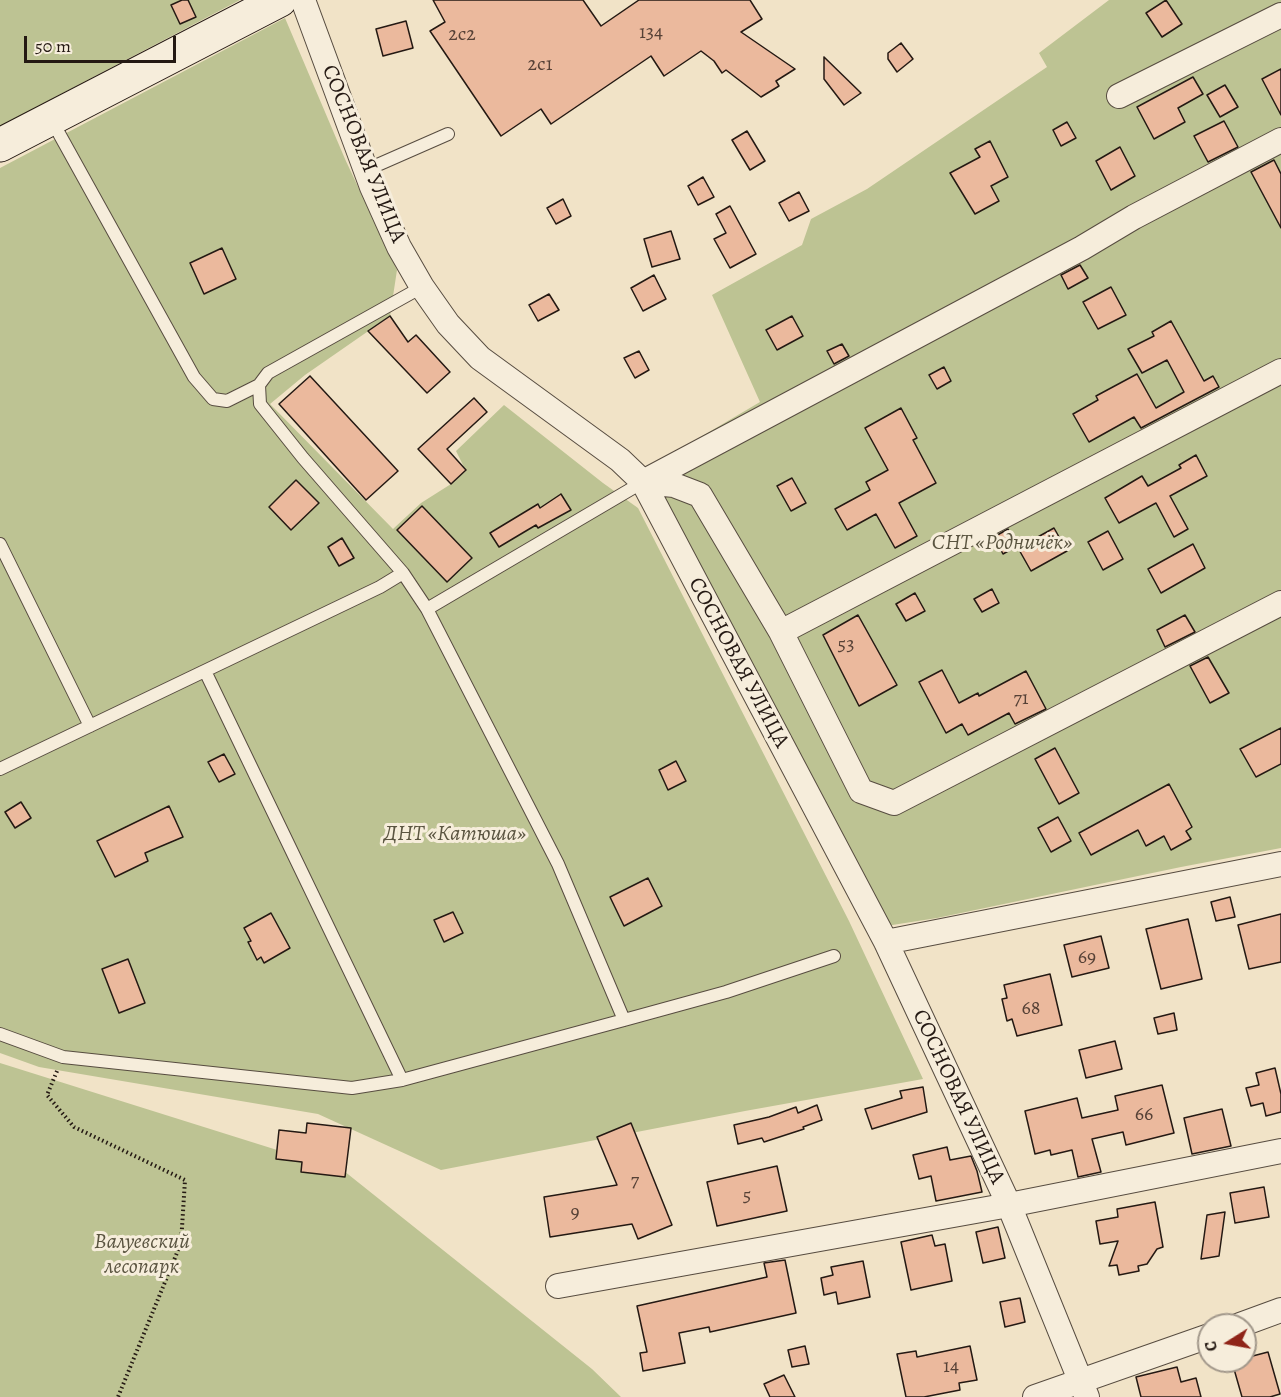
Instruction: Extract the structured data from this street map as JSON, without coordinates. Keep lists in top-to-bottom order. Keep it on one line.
{"streets":{"street":["СОСНОВАЯ УЛИЦА"]},"parks":["СНТ «Родничёк»","ДНТ «Катюша»","Валуевский лесопарк"],"house_numbers":["134","2с2","2с1","53","71","69","68","66","7","5","9","14"],"scale_bar":"50 m","north":"left"}
